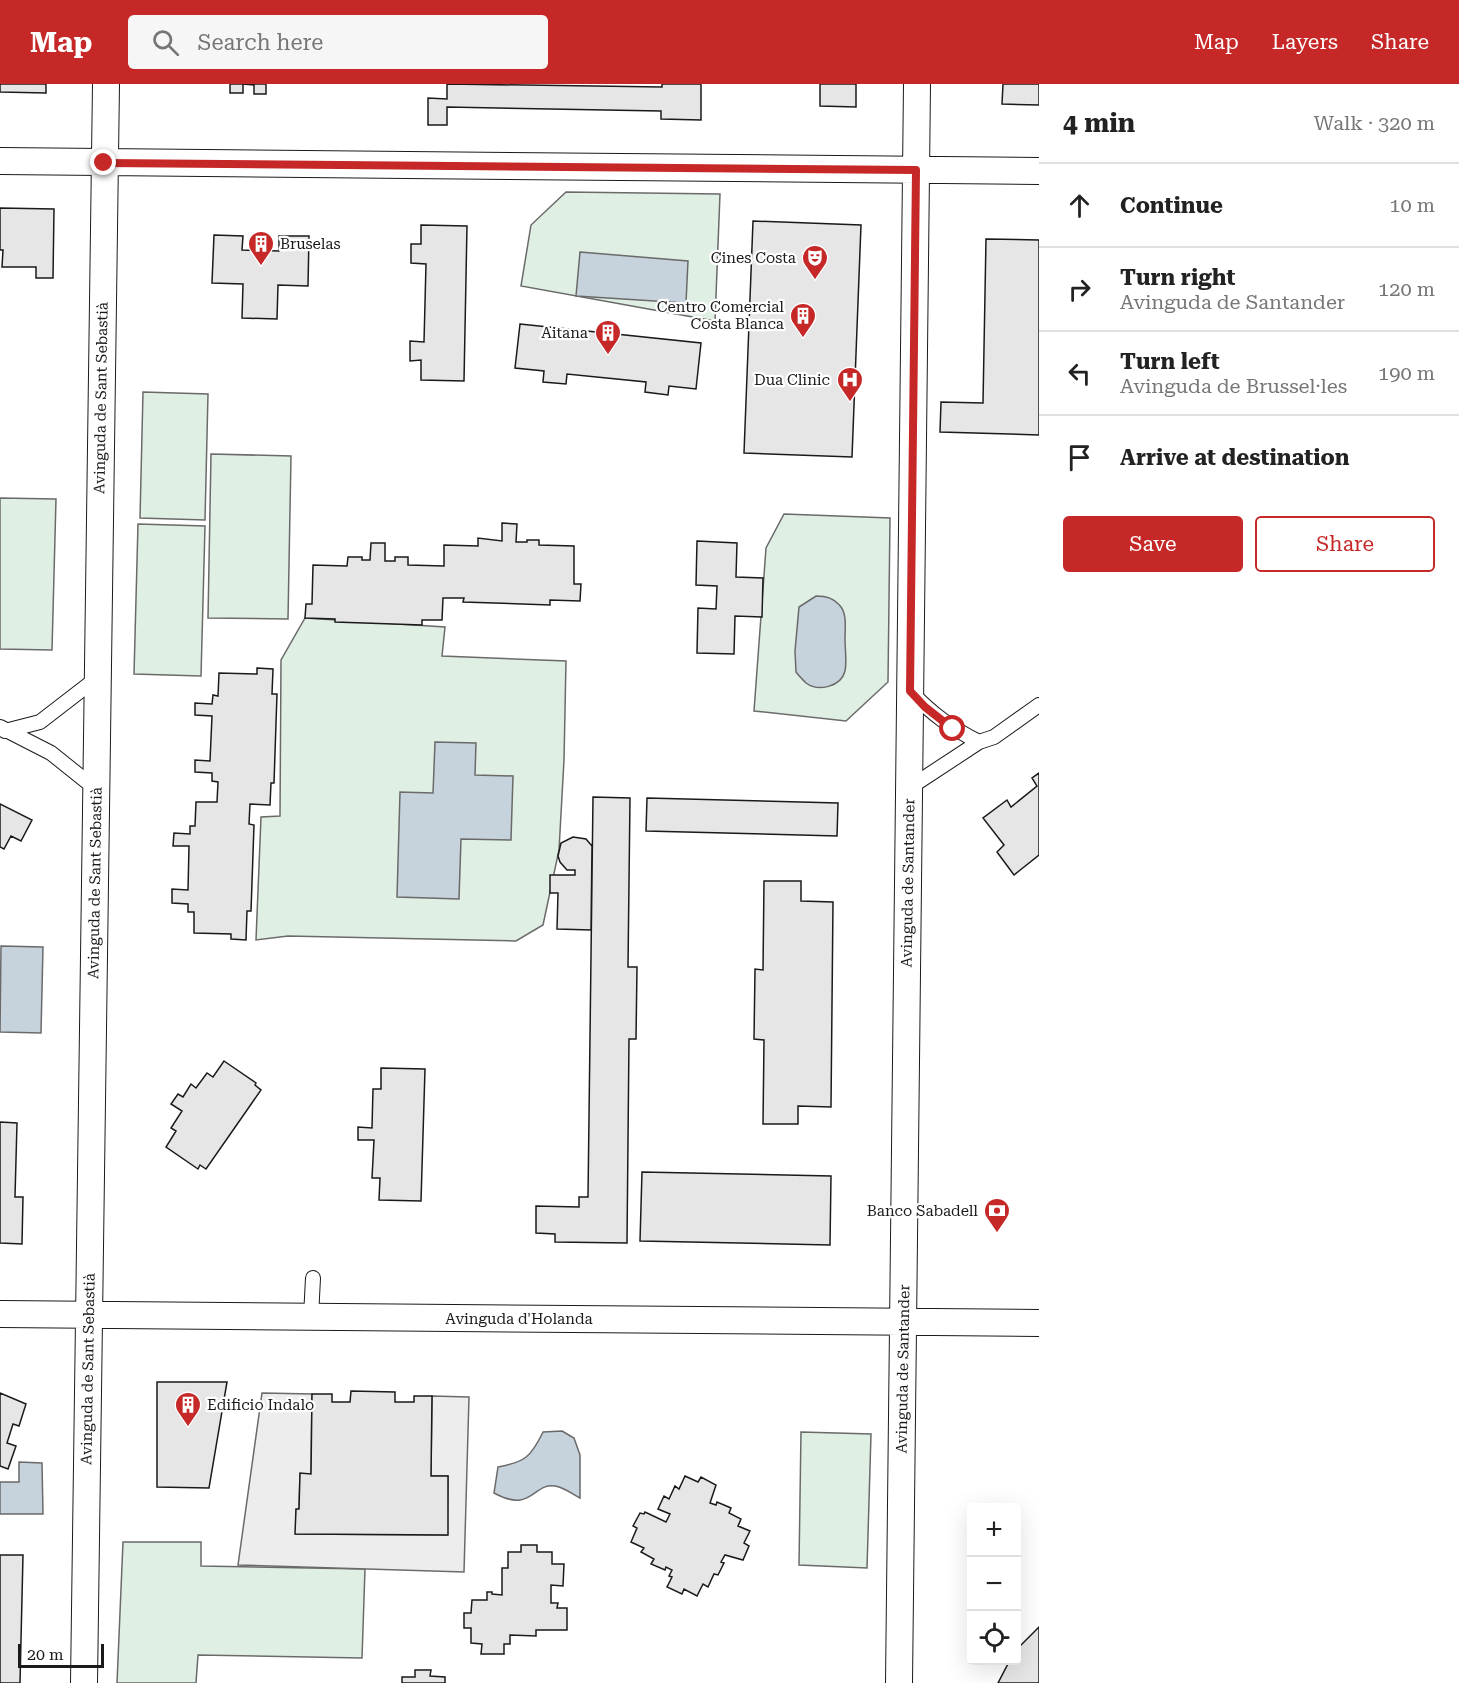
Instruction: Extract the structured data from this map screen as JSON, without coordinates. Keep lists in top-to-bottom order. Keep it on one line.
{"streets":{"street":["Avinguda de Sant Sebastià","Avinguda de Santander","Avinguda d'Holanda"]},"crossings":[["Avinguda de Sant Sebastià","Avinguda d'Holanda"],["Avinguda de Santander","Avinguda d'Holanda"]],"places":{"building":["Bruselas","Centro Comercial Costa Blanca","Aitana","Edificio Indalo"],"theatre":["Cines Costa"],"hospital":["Dua Clinic"],"bank":["Banco Sabadell"]},"scale_bar":"20 m","page":{"header":"Map","search":"Search here","nav":["Map","Layers","Share"],"heading":["4 min","Walk · 320 m"],"list":[["Continue","10 m"],["Turn right","Avinguda de Santander","120 m"],["Turn left","Avinguda de Brussel·les","190 m"],"Arrive at destination"],"buttons":["Save","Share"],"map_buttons":["+","−"],"scale":"20 m"}}
